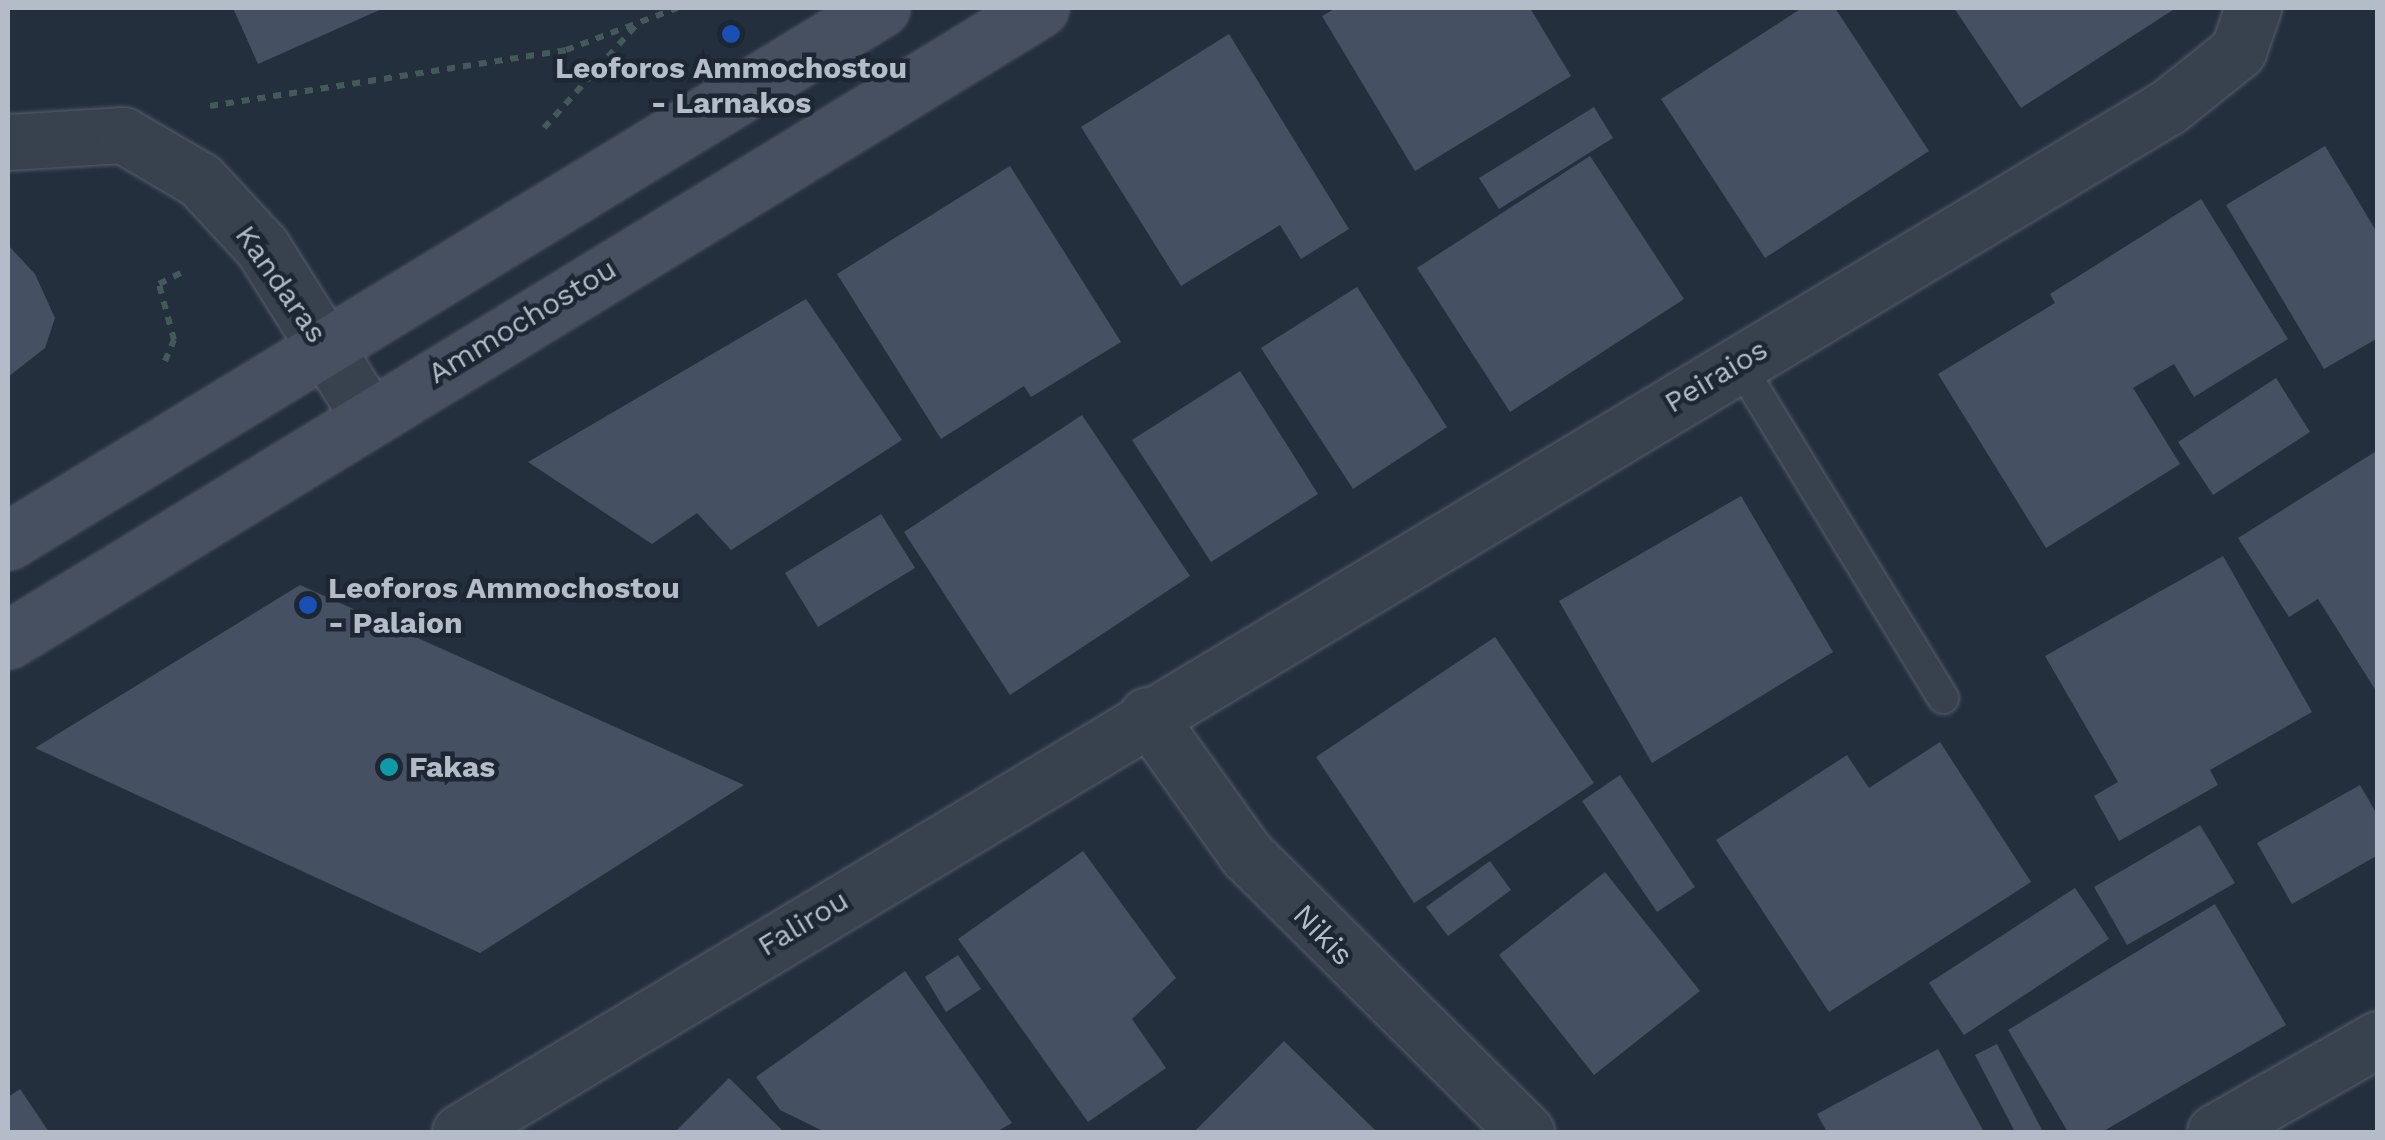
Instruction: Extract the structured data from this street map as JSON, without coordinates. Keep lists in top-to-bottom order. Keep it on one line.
{"streets":{"main road":["Ammochostou"],"street":["Kandaras","Peiraios","Falirou","Nikis"]},"crossings":[["Kandaras","Ammochostou"],["Peiraios","Falirou"],["Peiraios","Nikis"],["Falirou","Nikis"]],"places":["Leoforos Ammochostou - Larnakos","Leoforos Ammochostou - Palaion","Fakas"]}
